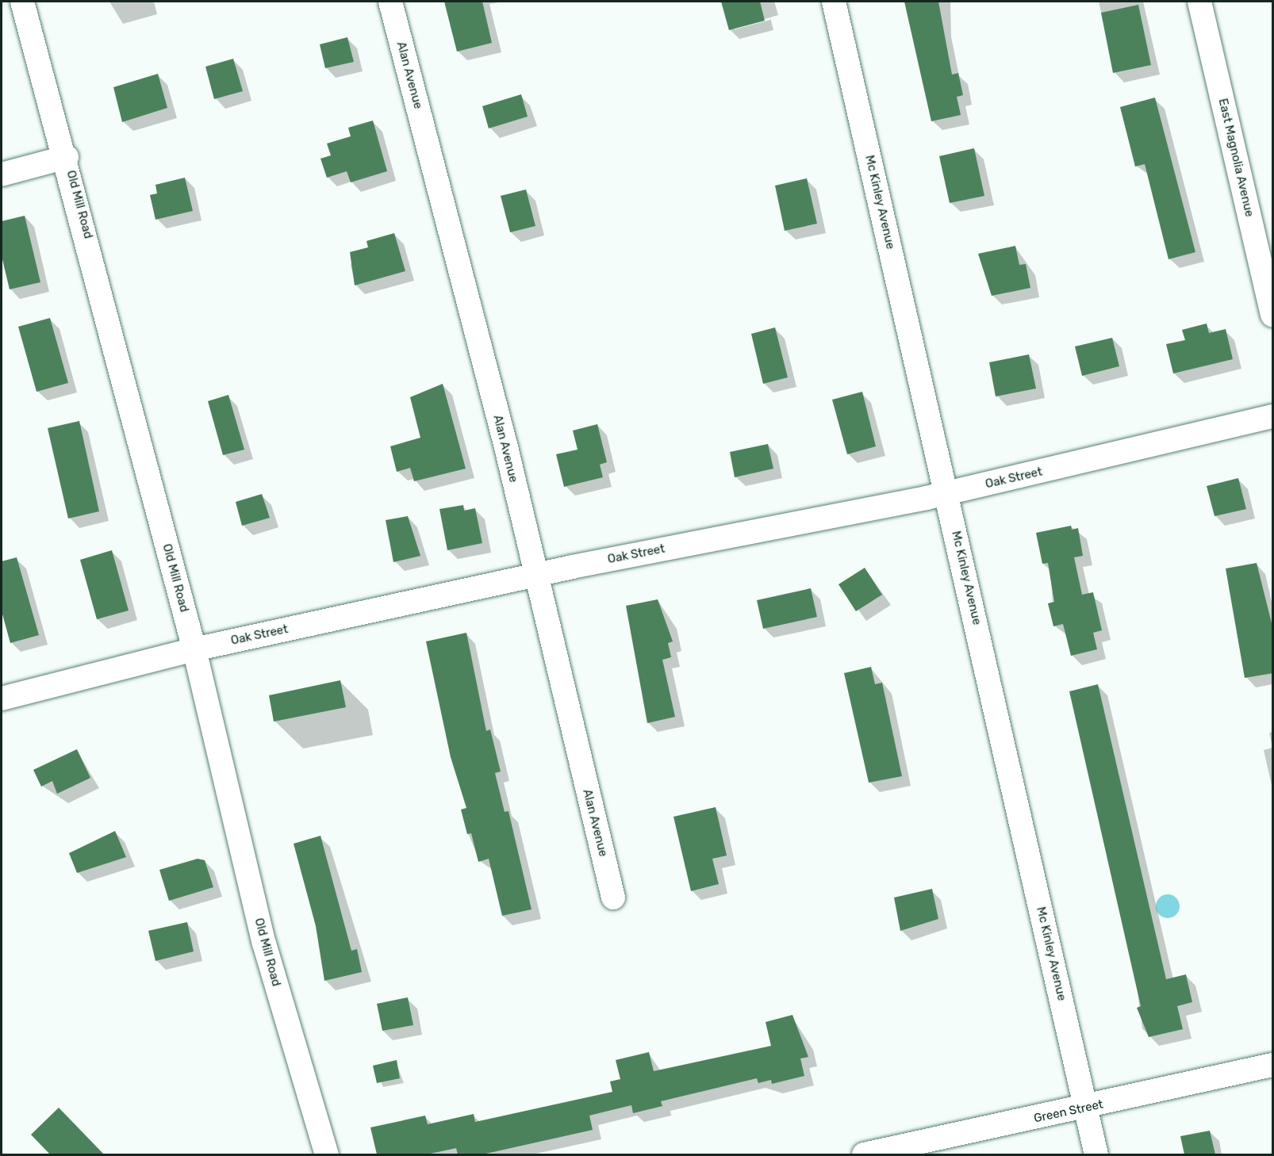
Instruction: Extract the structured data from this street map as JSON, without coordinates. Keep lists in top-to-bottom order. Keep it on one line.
{"streets":{"street":["Alan Avenue","East Magnolia Avenue","Mc Kinley Avenue","Old Mill Road","Oak Street","Green Street"]},"crossings":[["Alan Avenue","Oak Street"],["Mc Kinley Avenue","Oak Street"],["Mc Kinley Avenue","Green Street"],["Old Mill Road","Oak Street"]]}
